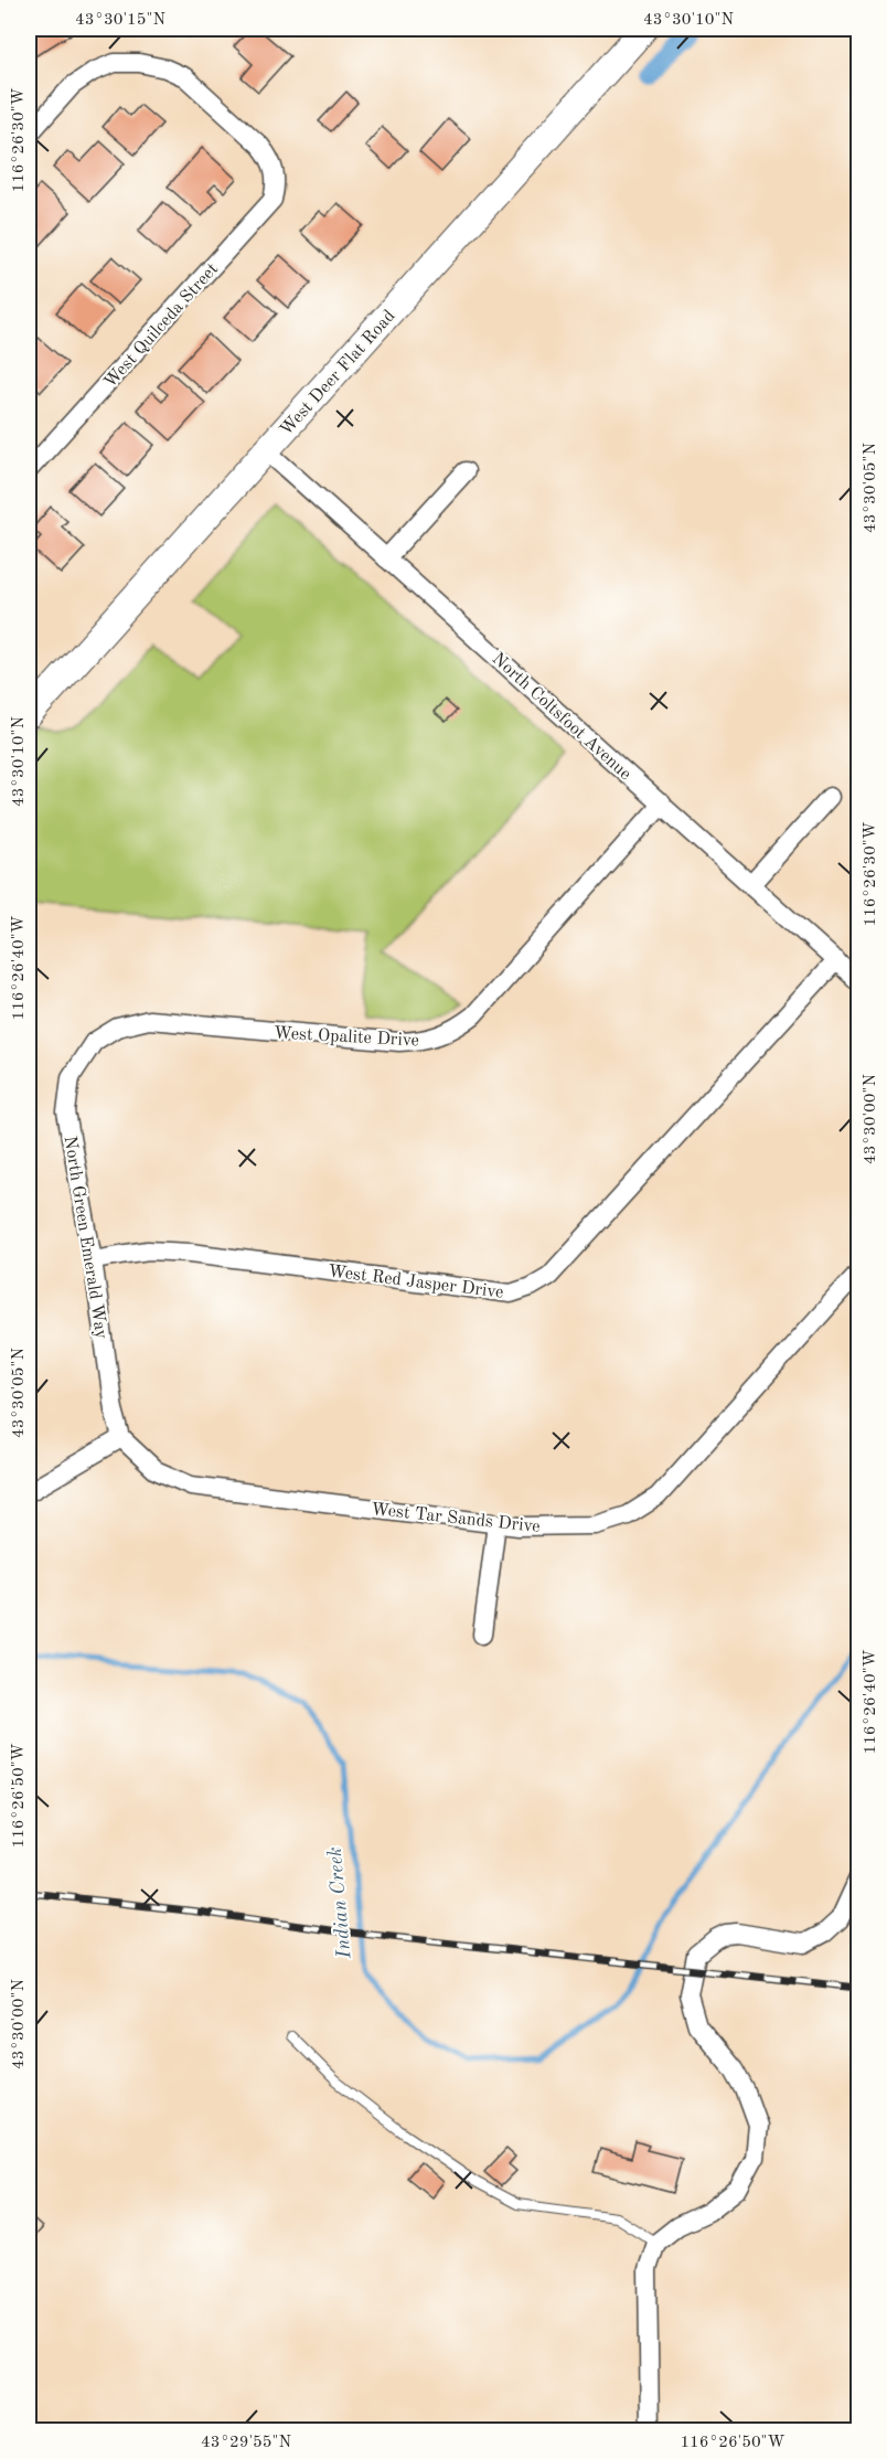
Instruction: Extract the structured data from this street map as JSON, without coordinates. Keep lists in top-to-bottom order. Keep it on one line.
{"streets":{"street":["West Quilceda Street","West Deer Flat Road","North Coltsfoot Avenue","West Opalite Drive","North Green Emerald Way","West Red Jasper Drive","West Tar Sands Drive"]},"crossings":[["West Deer Flat Road","North Coltsfoot Avenue"],["North Coltsfoot Avenue","West Opalite Drive"],["North Coltsfoot Avenue","West Red Jasper Drive"],["West Opalite Drive","North Green Emerald Way"],["North Green Emerald Way","West Red Jasper Drive"],["North Green Emerald Way","West Tar Sands Drive"]],"water":["Indian Creek"],"coordinates":["43°30'15\"N","43°30'10\"N","116°26'30\"W","43°30'05\"N","116°26'40\"W","43°30'00\"N","116°26'50\"W","43°29'55\"N"]}
